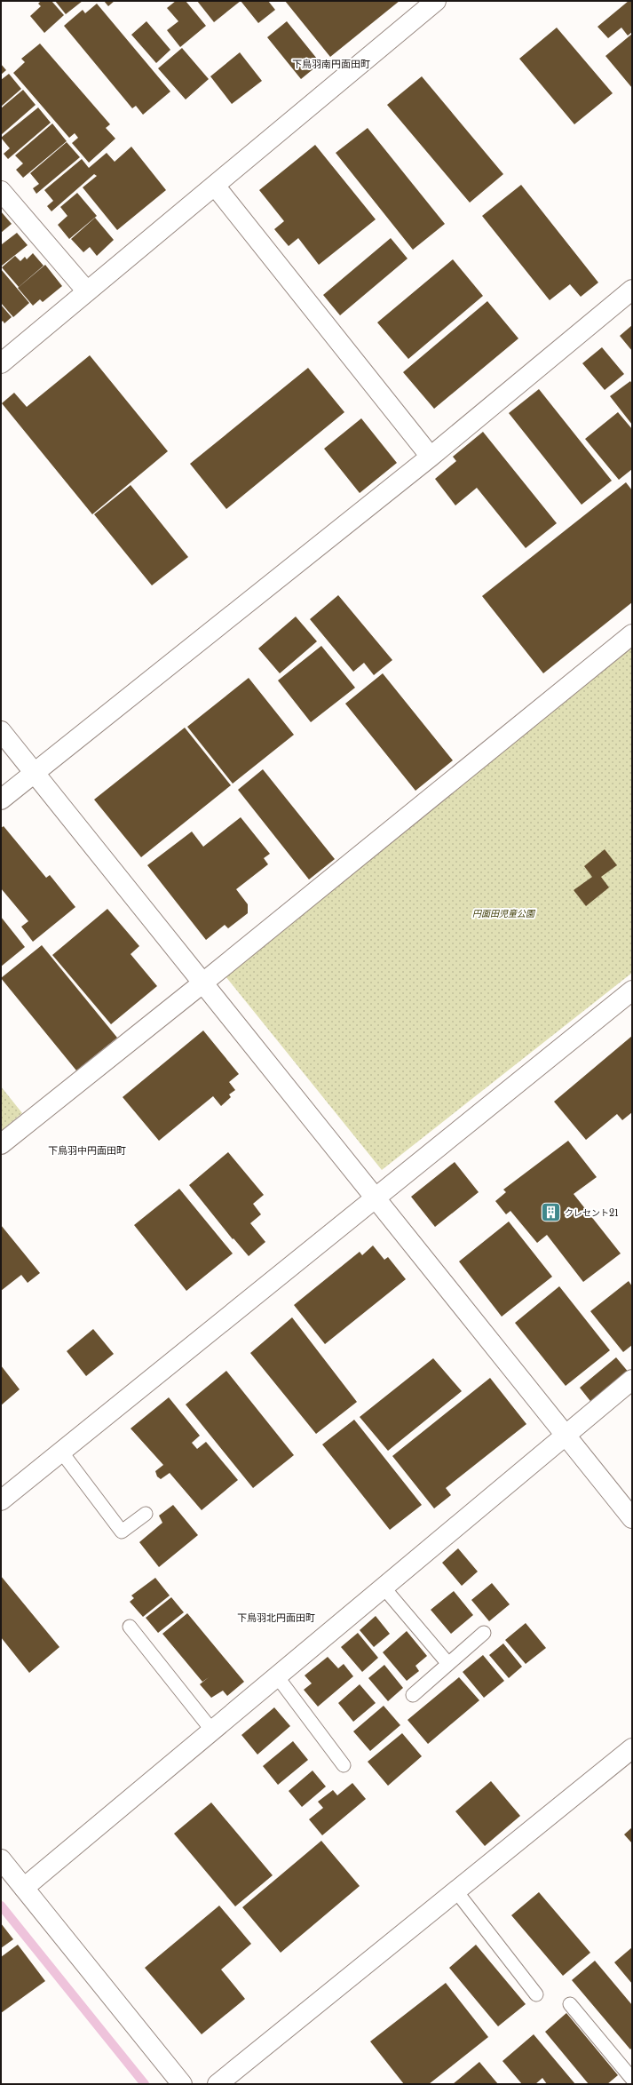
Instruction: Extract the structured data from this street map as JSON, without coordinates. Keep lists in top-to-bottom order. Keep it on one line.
{"districts":["下鳥羽南円面田町","下鳥羽中円面田町","下鳥羽北円面田町"],"parks":["円面田児童公園"],"places":{"building":["クレセント21"]}}
